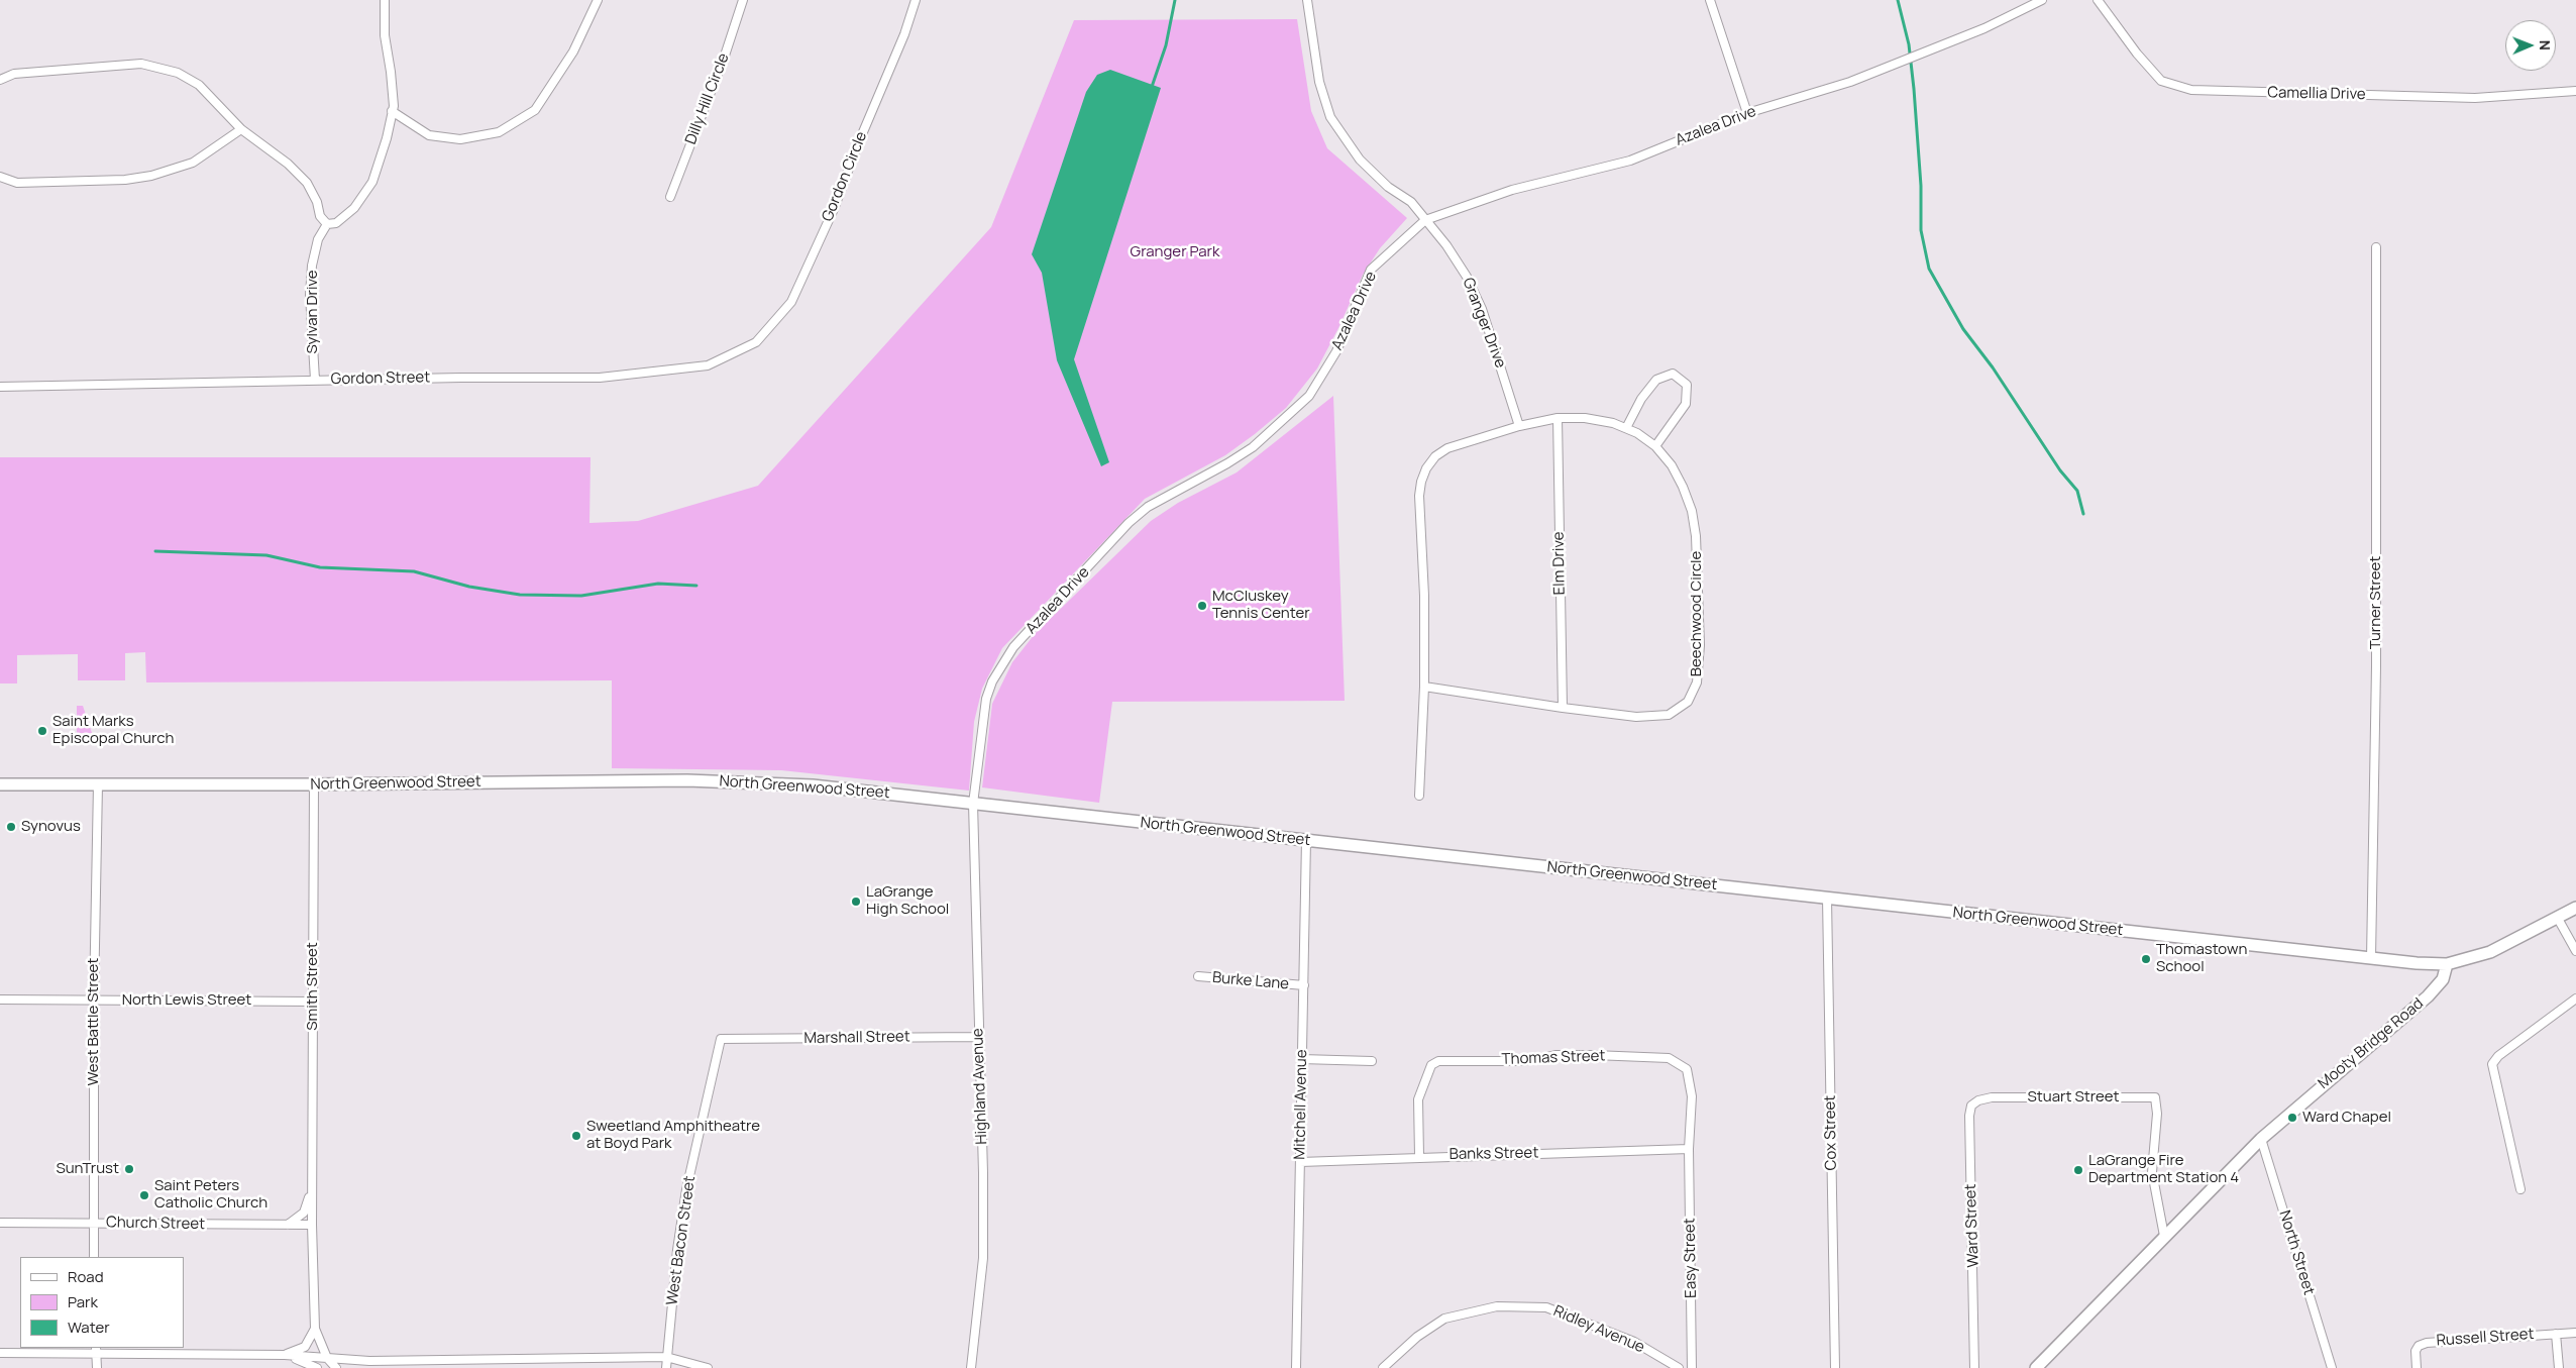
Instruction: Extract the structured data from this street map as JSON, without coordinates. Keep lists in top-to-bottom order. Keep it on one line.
{"streets":{"main road":["North Greenwood Street","Mooty Bridge Road"],"street":["Camellia Drive","Dilly Hill Circle","Azalea Drive","Gordon Circle","Sylvan Drive","Granger Drive","Gordon Street","Elm Drive","Turner Street","Beechwood Circle","Burke Lane","Smith Street","North Lewis Street","West Battle Street","Marshall Street","Thomas Street","Highland Avenue","Stuart Street","Mitchell Avenue","Cox Street","Banks Street","Church Street","Ward Street","West Bacon Street","North Street","Easy Street","Ridley Avenue","Russell Street"]},"crossings":[["Azalea Drive","Granger Drive"],["Azalea Drive","North Greenwood Street"],["Azalea Drive","Highland Avenue"],["Gordon Circle","Gordon Street"],["Sylvan Drive","Gordon Street"],["Granger Drive","Beechwood Circle"],["Elm Drive","Beechwood Circle"],["Turner Street","North Greenwood Street"],["North Greenwood Street","Smith Street"],["North Greenwood Street","West Battle Street"],["North Greenwood Street","Mooty Bridge Road"],["North Greenwood Street","Highland Avenue"],["North Greenwood Street","Mitchell Avenue"],["North Greenwood Street","Cox Street"],["Burke Lane","Mitchell Avenue"],["Smith Street","North Lewis Street"],["Smith Street","Church Street"],["North Lewis Street","West Battle Street"],["West Battle Street","Church Street"],["Marshall Street","Highland Avenue"],["Marshall Street","West Bacon Street"],["Mooty Bridge Road","Stuart Street"],["Mooty Bridge Road","North Street"],["Thomas Street","Banks Street"],["Thomas Street","Easy Street"],["Stuart Street","Ward Street"],["Mitchell Avenue","Banks Street"],["Banks Street","Easy Street"]],"parks":["Granger Park"],"places":["McCluskey Tennis Center","Saint Marks Episcopal Church","Synovus","LaGrange High School","Thomastown School","Ward Chapel","Sweetland Amphitheatre at Boyd Park","SunTrust","LaGrange Fire Department Station 4","Saint Peters Catholic Church"],"legend":["Road","Park","Water"],"north":"right"}
